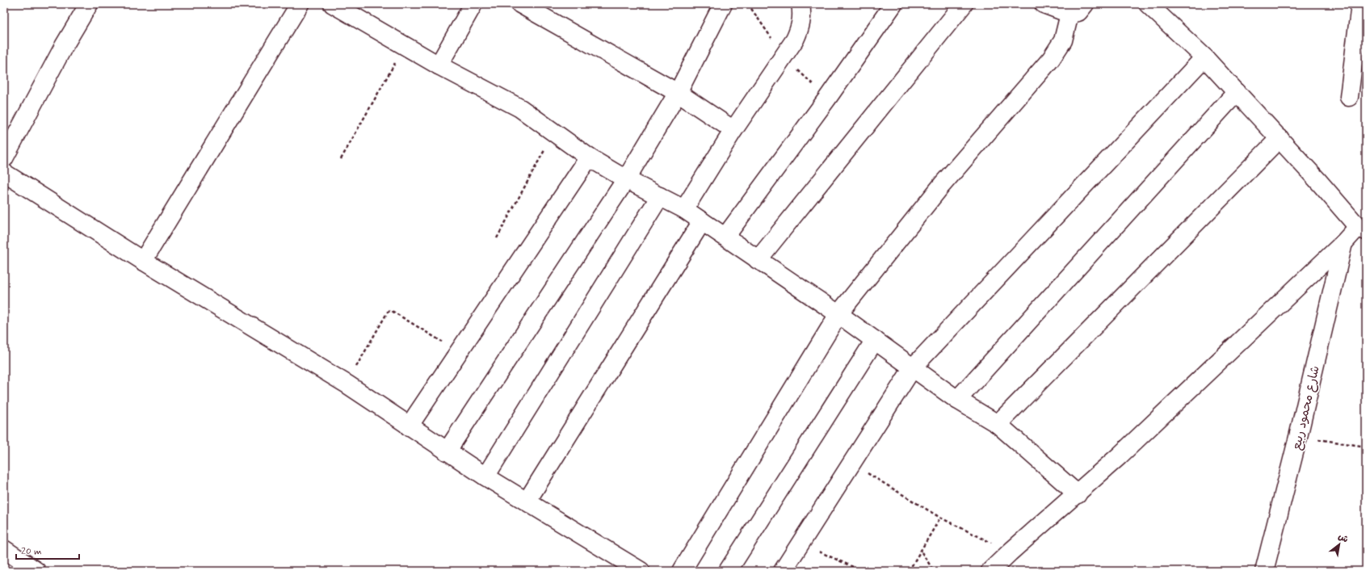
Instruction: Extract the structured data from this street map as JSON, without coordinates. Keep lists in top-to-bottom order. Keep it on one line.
{"streets":{"street":["شارع محمود ربيع"]},"scale_bar":"20 m","north":"top right"}
